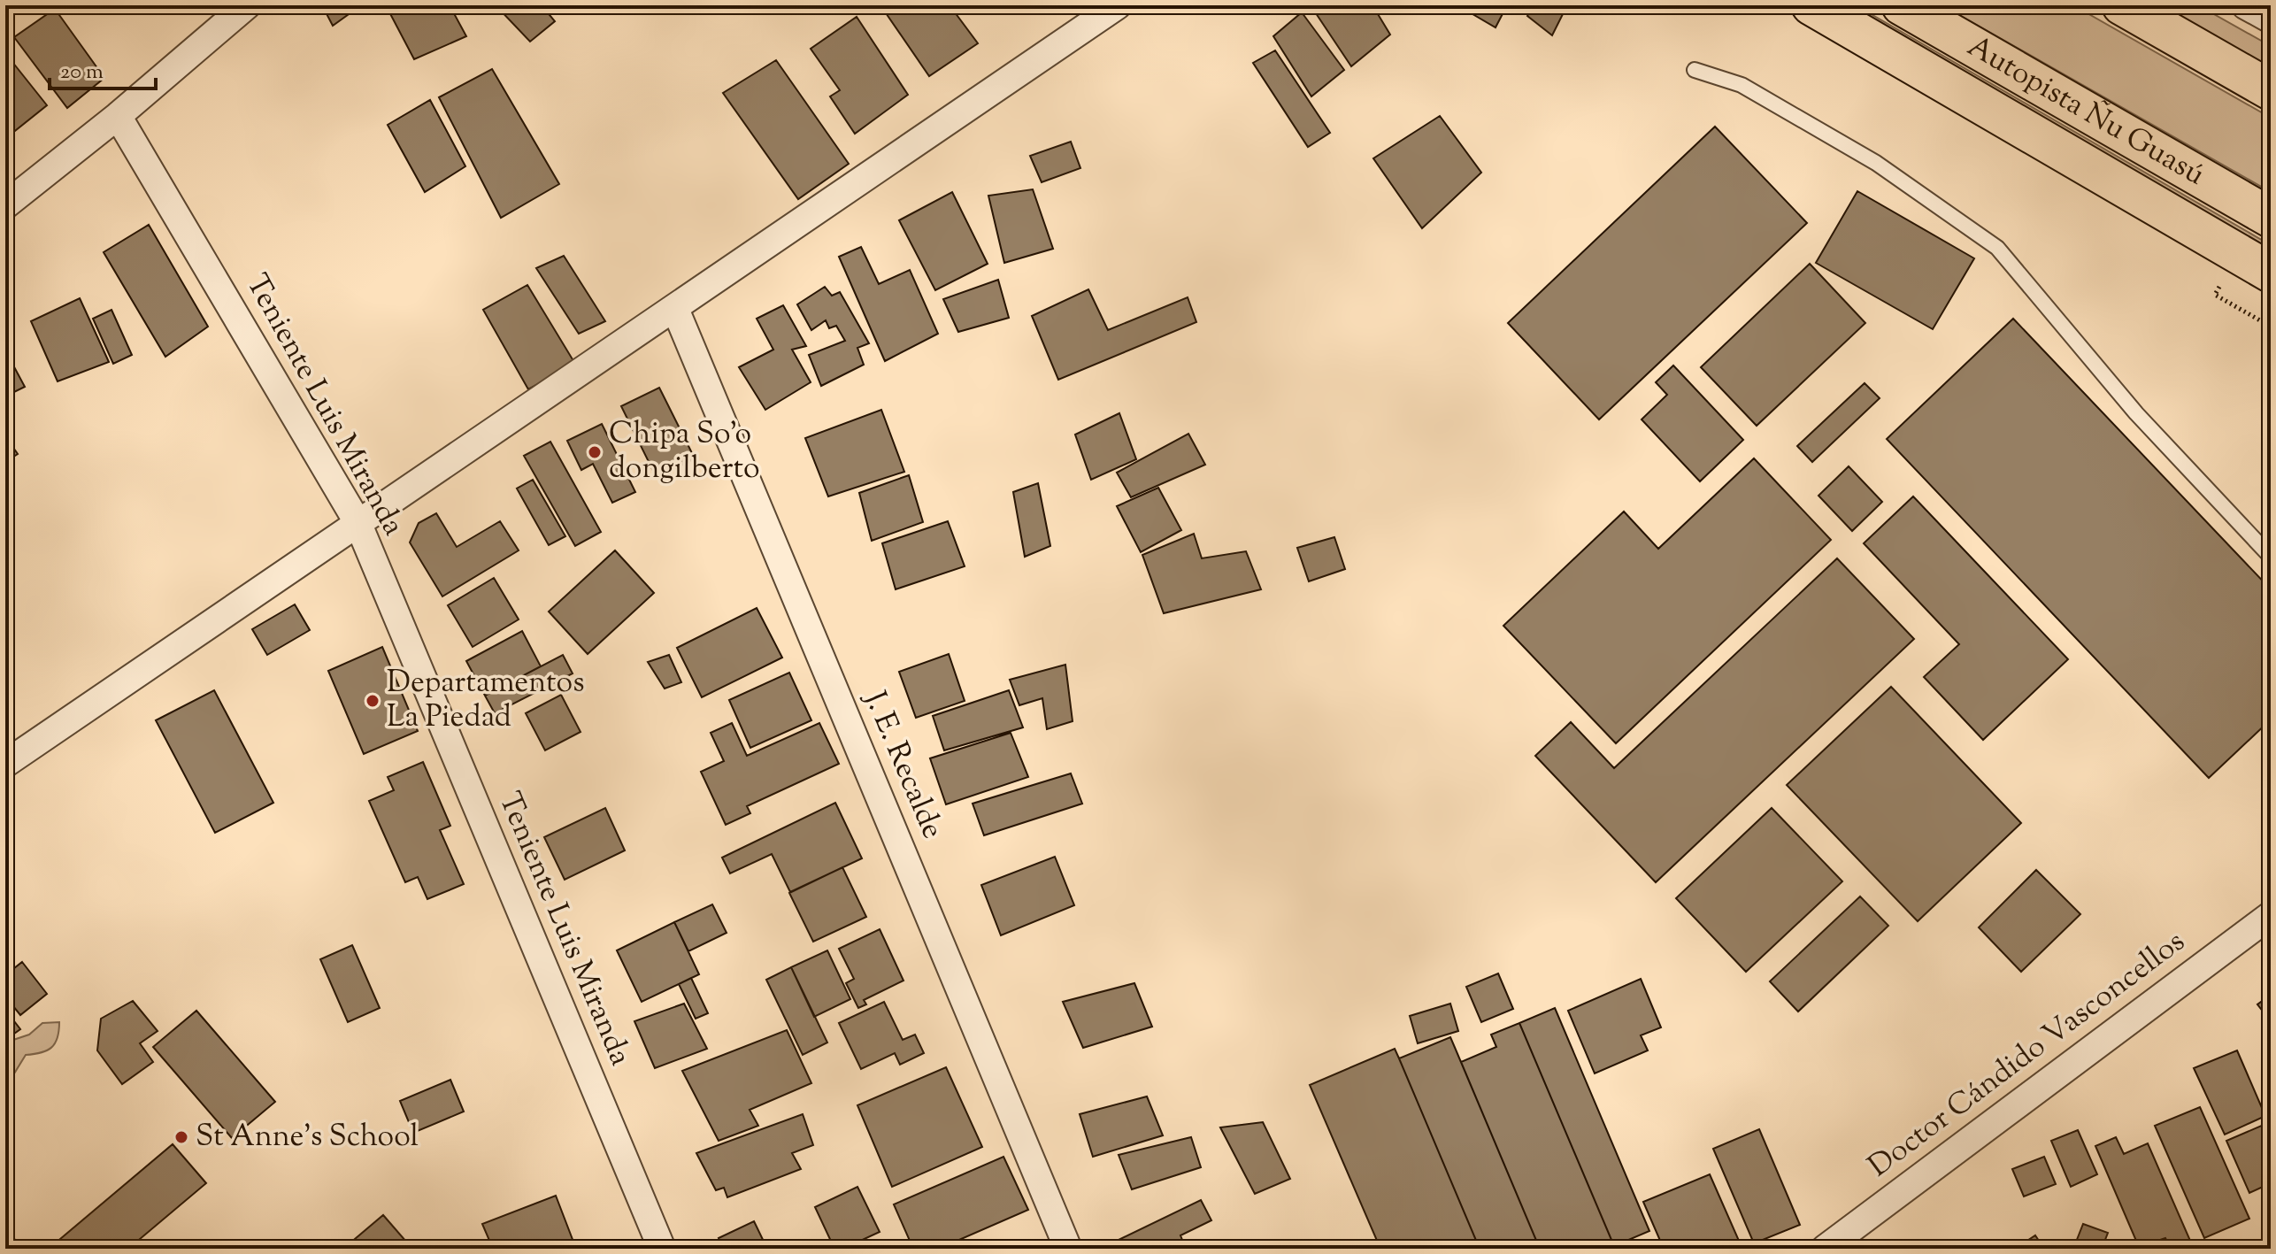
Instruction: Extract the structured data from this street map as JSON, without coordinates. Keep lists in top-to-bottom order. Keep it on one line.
{"streets":{"highway":["Autopista Ñu Guasú"],"street":["Teniente Luis Miranda","J. E. Recalde","Doctor Cándido Vasconcellos"]},"places":["Chipa So'o dongilberto","Departamentos La Piedad","St Anne's School"],"scale_bar":"20 m"}
